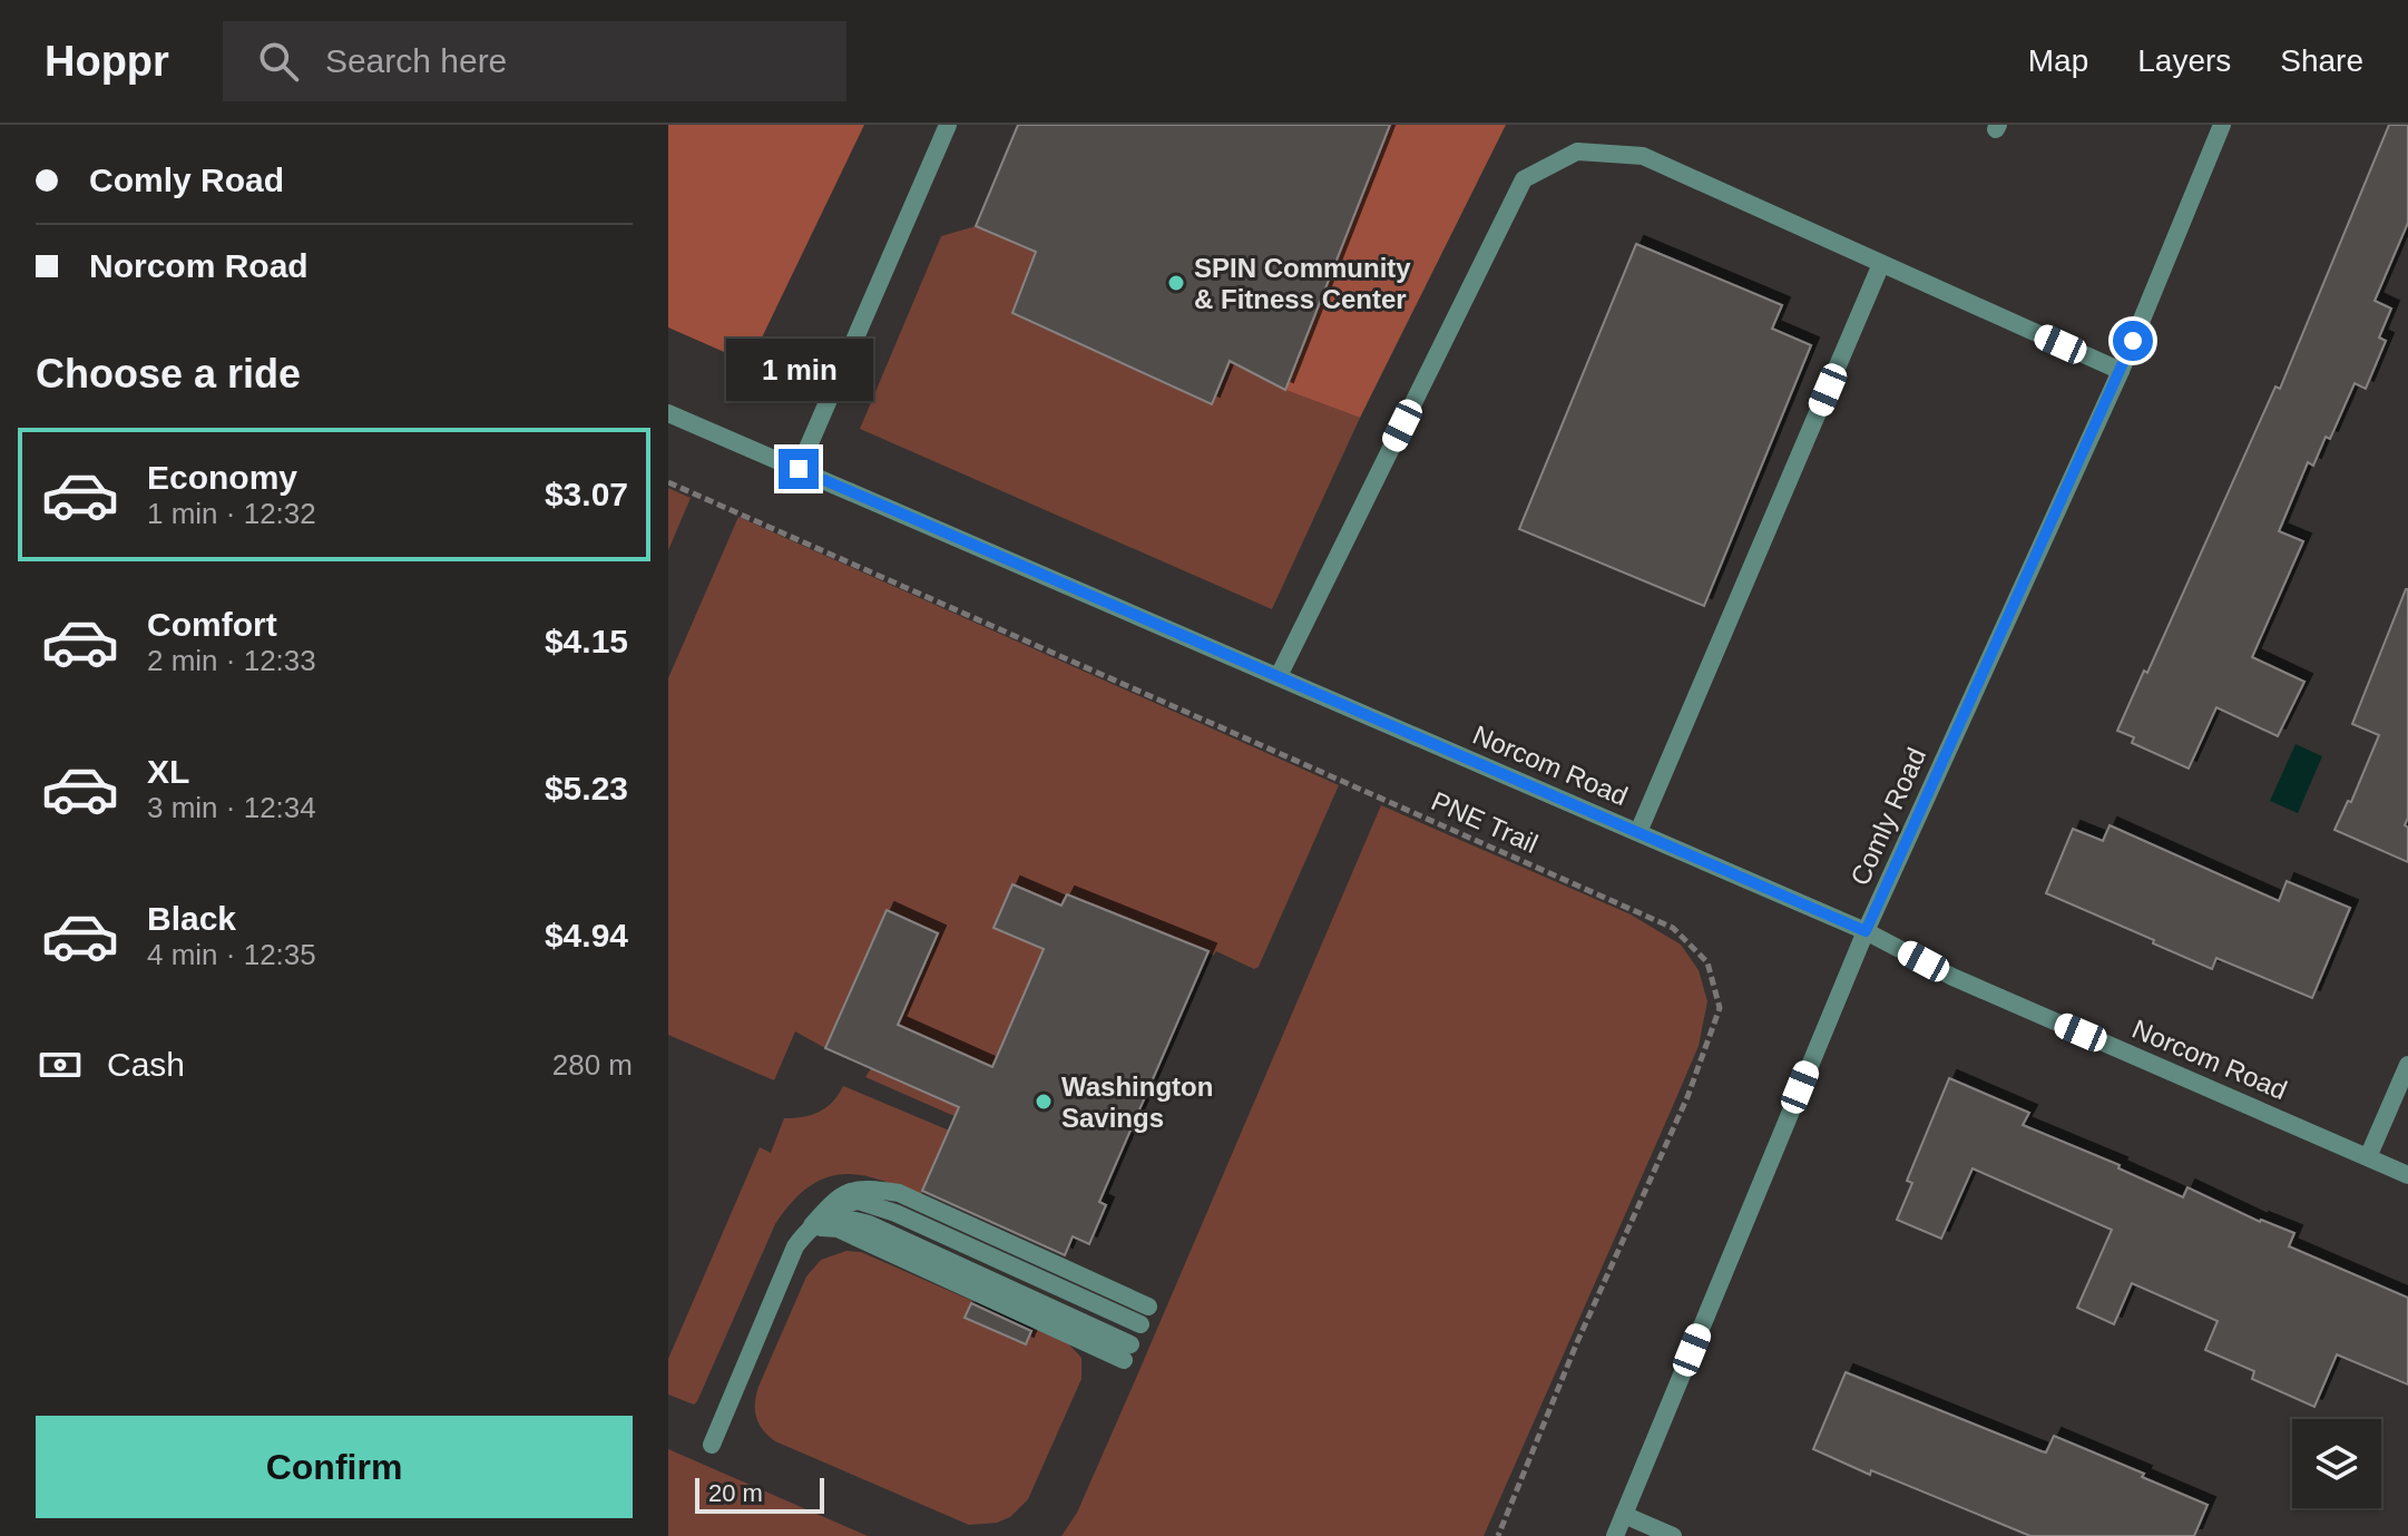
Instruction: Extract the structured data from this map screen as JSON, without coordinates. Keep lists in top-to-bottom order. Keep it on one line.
{"streets":{"street":["Norcom Road","Comly Road"],"path":["PNE Trail"]},"crossings":[["Norcom Road","Comly Road"]],"places":["SPIN Community & Fitness Center","Washington Savings"],"scale_bar":"20 m","page":{"header":"Hoppr","search":"Search here","nav":["Map","Layers","Share"],"banner":["Comly Road","Norcom Road"],"heading":"Choose a ride","bubble":"1 min","list":[{"name":"Economy","note":"1 min · 12:32","value":"$3.07"},{"name":"Comfort","note":"2 min · 12:33","value":"$4.15"},{"name":"XL","note":"3 min · 12:34","value":"$5.23"},{"name":"Black","note":"4 min · 12:35","value":"$4.94"}],"pay":["Cash","280 m"],"buttons":"Confirm","scale":"20 m"}}
